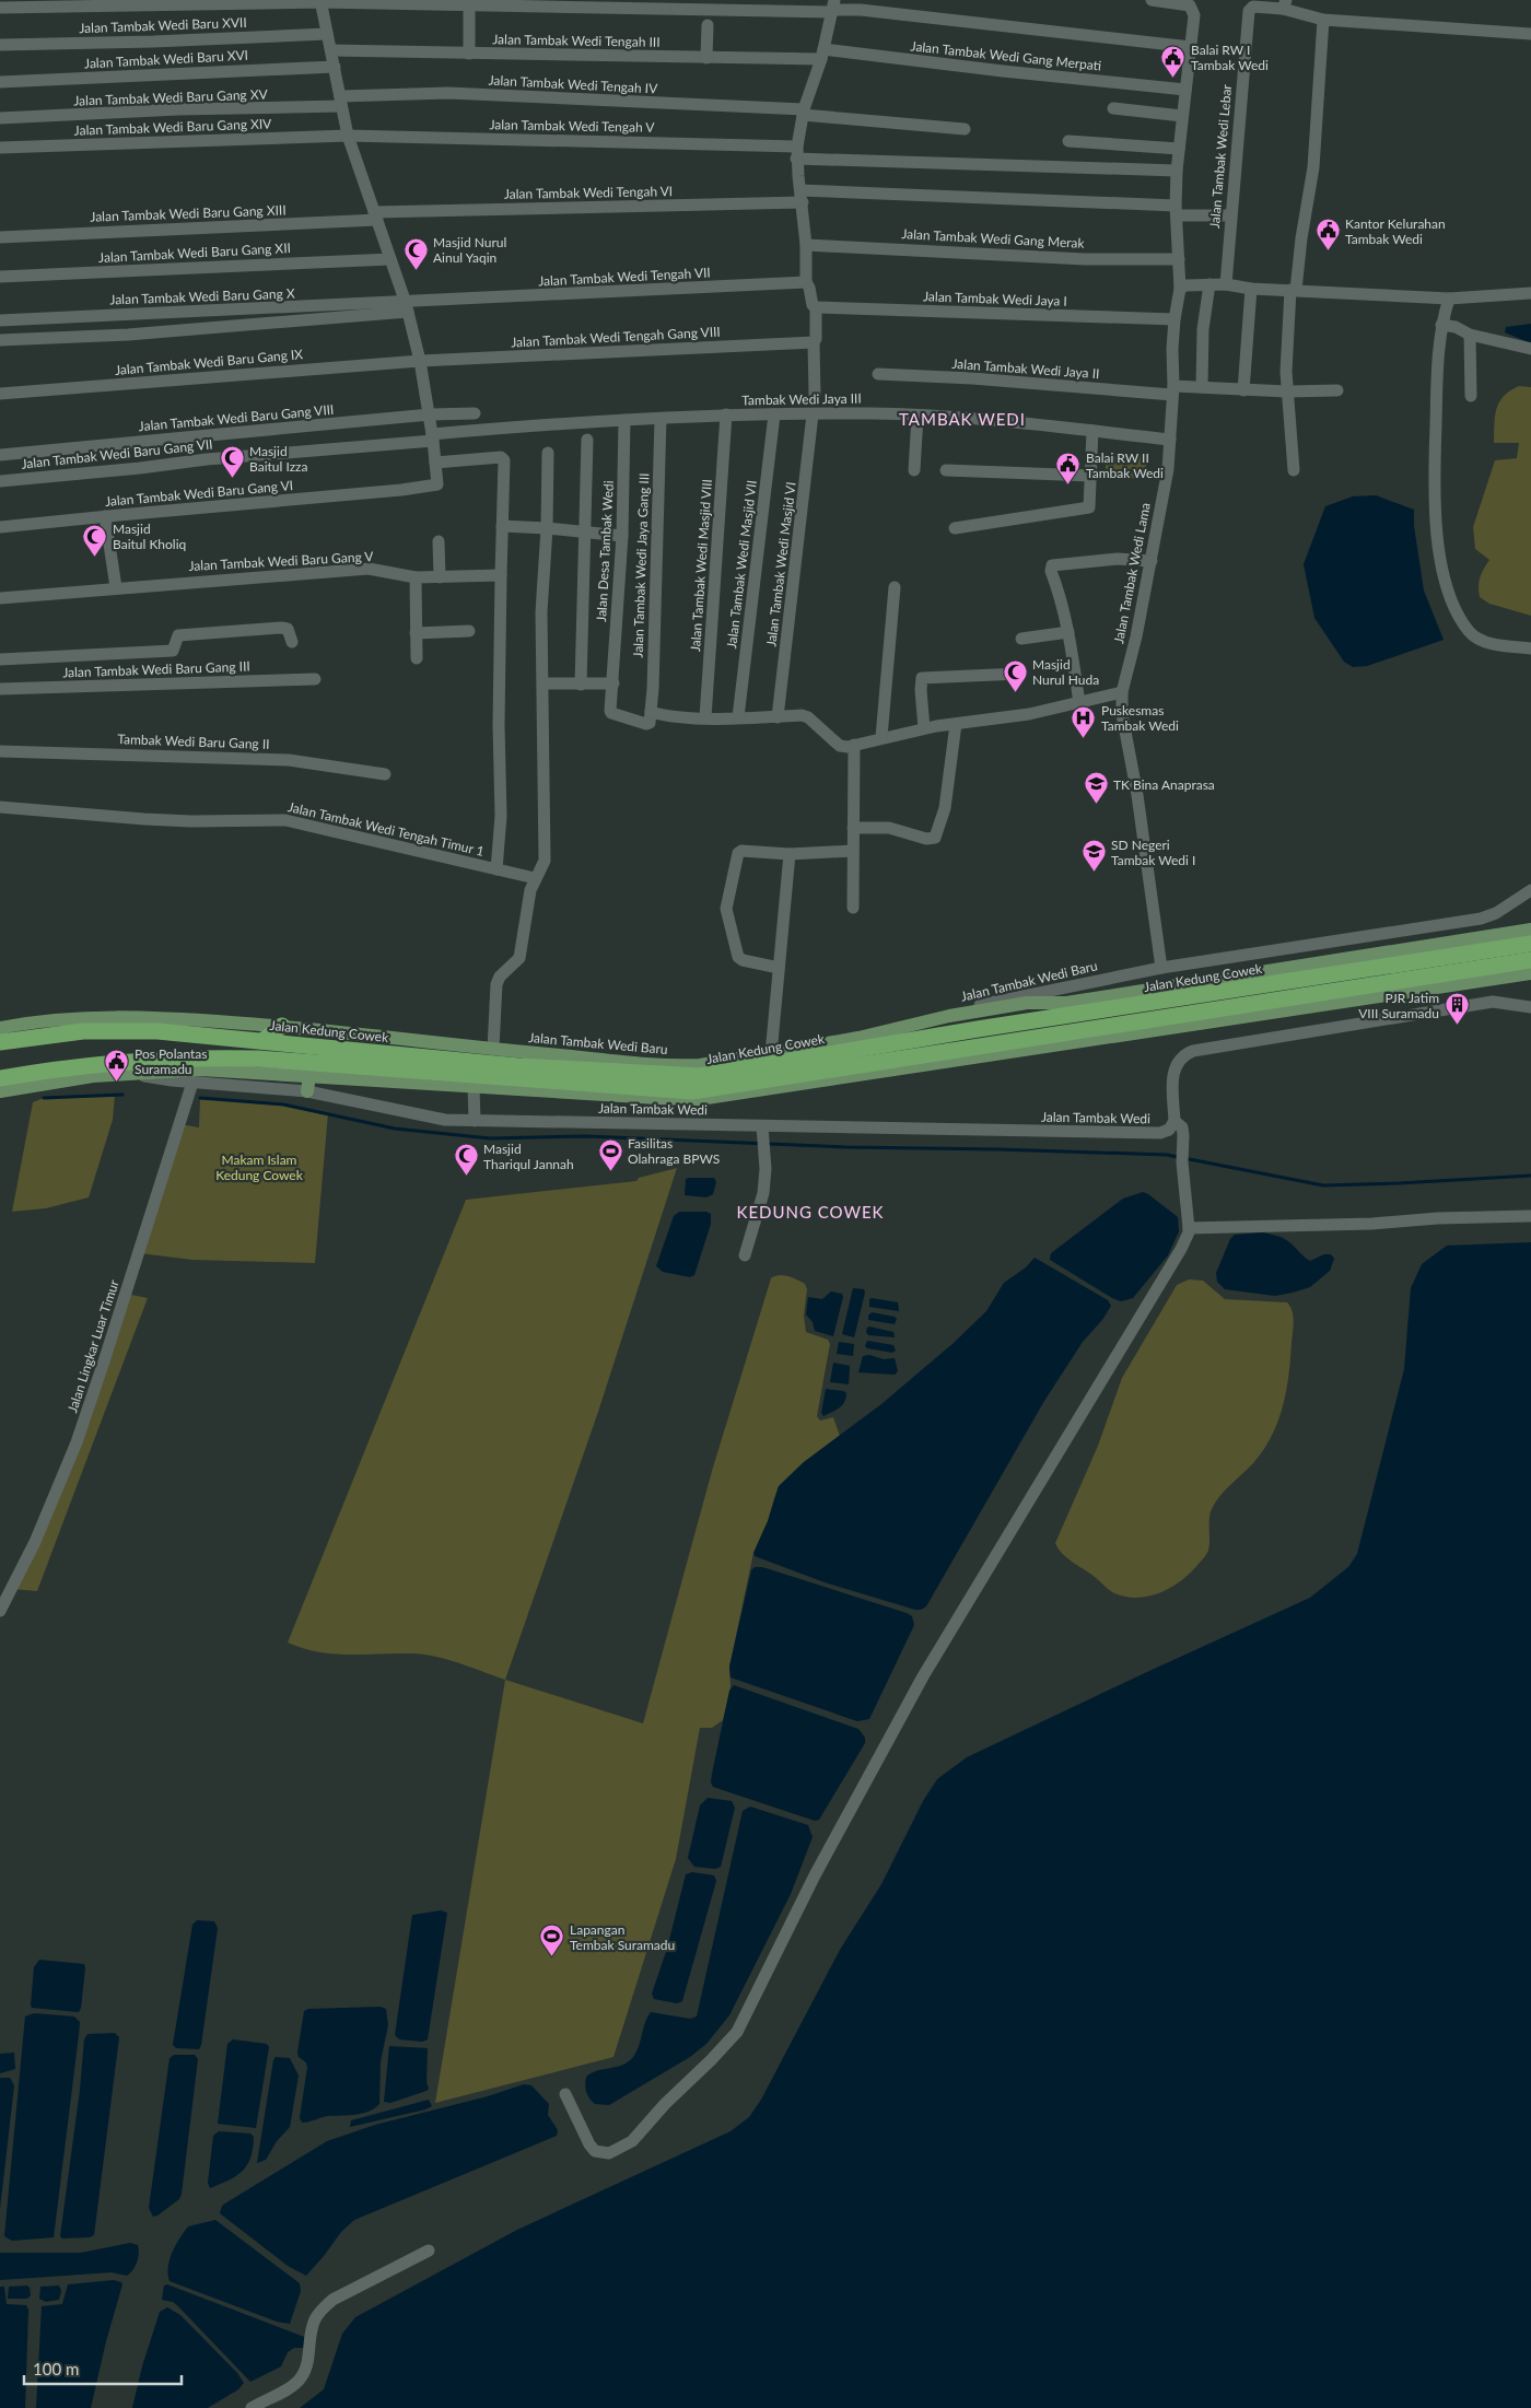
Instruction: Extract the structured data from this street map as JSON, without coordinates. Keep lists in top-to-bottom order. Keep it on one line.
{"streets":{"highway":["Jalan Kedung Cowek"],"main road":["Jalan Tambak Wedi Baru"],"street":["Jalan Tambak Wedi Baru XVII","Jalan Tambak Wedi Tengah III","Jalan Tambak Wedi Gang Merpati","Jalan Tambak Wedi Baru XVI","Jalan Tambak Wedi Tengah IV","Jalan Tambak Wedi Baru Gang XV","Jalan Tambak Wedi Tengah V","Jalan Tambak Wedi Baru Gang XIV","Jalan Tambak Wedi Lebar","Jalan Tambak Wedi Tengah VI","Jalan Tambak Wedi Baru Gang XIII","Jalan Tambak Wedi Gang Merak","Jalan Tambak Wedi Baru Gang XII","Jalan Tambak Wedi Tengah VII","Jalan Tambak Wedi Baru Gang X","Jalan Tambak Wedi Jaya I","Jalan Tambak Wedi Tengah Gang VIII","Jalan Tambak Wedi Baru Gang IX","Jalan Tambak Wedi Jaya II","Tambak Wedi Jaya III","Jalan Tambak Wedi Baru Gang VIII","Jalan Tambak Wedi Baru Gang VII","Jalan Tambak Wedi Baru Gang VI","Jalan Desa Tambak Wedi","Jalan Tambak Wedi Baru Gang V","Jalan Tambak Wedi Masjid VII","Jalan Tambak Wedi Masjid VI","Jalan Tambak Wedi Jaya Gang III","Jalan Tambak Wedi Masjid VIII","Jalan Tambak Wedi Lama","Jalan Tambak Wedi Baru Gang III","Tambak Wedi Baru Gang II","Jalan Tambak Wedi Tengah Timur 1","Jalan Tambak Wedi","Jalan Lingkar Luar Timur"]},"crossings":[["Jalan Tambak Wedi Tengah III","Jalan Tambak Wedi Gang Merpati"],["Jalan Tambak Wedi Gang Merpati","Jalan Tambak Wedi Lama"],["Jalan Tambak Wedi Tengah IV","Jalan Tambak Wedi Baru Gang XV"],["Jalan Tambak Wedi Tengah V","Jalan Tambak Wedi Baru Gang XIV"],["Jalan Tambak Wedi Tengah V","Jalan Tambak Wedi Lama"],["Jalan Tambak Wedi Lebar","Jalan Tambak Wedi Tengah VI"],["Jalan Tambak Wedi Tengah VI","Jalan Tambak Wedi Baru Gang XIII"],["Jalan Tambak Wedi Tengah VI","Jalan Tambak Wedi Lama"],["Jalan Tambak Wedi Gang Merak","Jalan Tambak Wedi Lama"],["Jalan Tambak Wedi Tengah VII","Jalan Tambak Wedi Baru Gang X"],["Jalan Tambak Wedi Jaya I","Jalan Tambak Wedi Lama"],["Jalan Tambak Wedi Tengah Gang VIII","Jalan Tambak Wedi Baru Gang IX"],["Jalan Tambak Wedi Jaya II","Jalan Tambak Wedi Lama"],["Tambak Wedi Jaya III","Jalan Tambak Wedi Baru Gang VII"],["Tambak Wedi Jaya III","Jalan Desa Tambak Wedi"],["Tambak Wedi Jaya III","Jalan Tambak Wedi Masjid VII"],["Tambak Wedi Jaya III","Jalan Tambak Wedi Masjid VI"],["Tambak Wedi Jaya III","Jalan Tambak Wedi Jaya Gang III"],["Tambak Wedi Jaya III","Jalan Tambak Wedi Masjid VIII"],["Tambak Wedi Jaya III","Jalan Tambak Wedi Lama"],["Jalan Desa Tambak Wedi","Jalan Tambak Wedi Jaya Gang III"],["Jalan Tambak Wedi Lama","Jalan Tambak Wedi Baru"],["Jalan Kedung Cowek","Jalan Tambak Wedi Baru"],["Jalan Tambak Wedi","Jalan Lingkar Luar Timur"]],"districts":["TAMBAK WEDI","KEDUNG COWEK"],"parks":["Makam Islam Kedung Cowek"],"places":{"public building":["Balai RW I Tambak Wedi","Kantor Kelurahan Tambak Wedi","Balai RW II Tambak Wedi","Pos Polantas Suramadu"],"mosque":["Masjid Nurul Ainul Yaqin","Masjid Baitul Izza","Masjid Baitul Kholiq","Masjid Nurul Huda","Masjid Thariqul Jannah"],"hospital":["Puskesmas Tambak Wedi"],"school or university":["TK Bina Anaprasa","SD Negeri Tambak Wedi I"],"building":["PJR Jatim VIII Suramadu"],"sports":["Fasilitas Olahraga BPWS","Lapangan Tembak Suramadu"]},"scale_bar":"100 m"}
